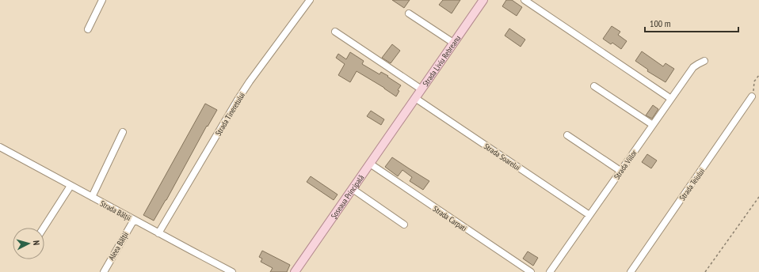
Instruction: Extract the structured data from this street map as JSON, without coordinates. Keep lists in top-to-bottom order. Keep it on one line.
{"streets":{"main road":["Strada Liviu Rebreanu","Șoseaua Principală"],"street":["Strada Tineretului","Strada Soarelui","Strada Viilor","Strada Teiului","Strada Bălții","Strada Carpati","Aleea Bălții"]},"crossings":[["Strada Liviu Rebreanu","Strada Soarelui"],["Strada Liviu Rebreanu","Șoseaua Principală"],["Strada Tineretului","Strada Bălții"],["Strada Soarelui","Strada Viilor"],["Șoseaua Principală","Strada Carpati"],["Strada Bălții","Aleea Bălții"]],"scale_bar":"100 m","north":"right"}
